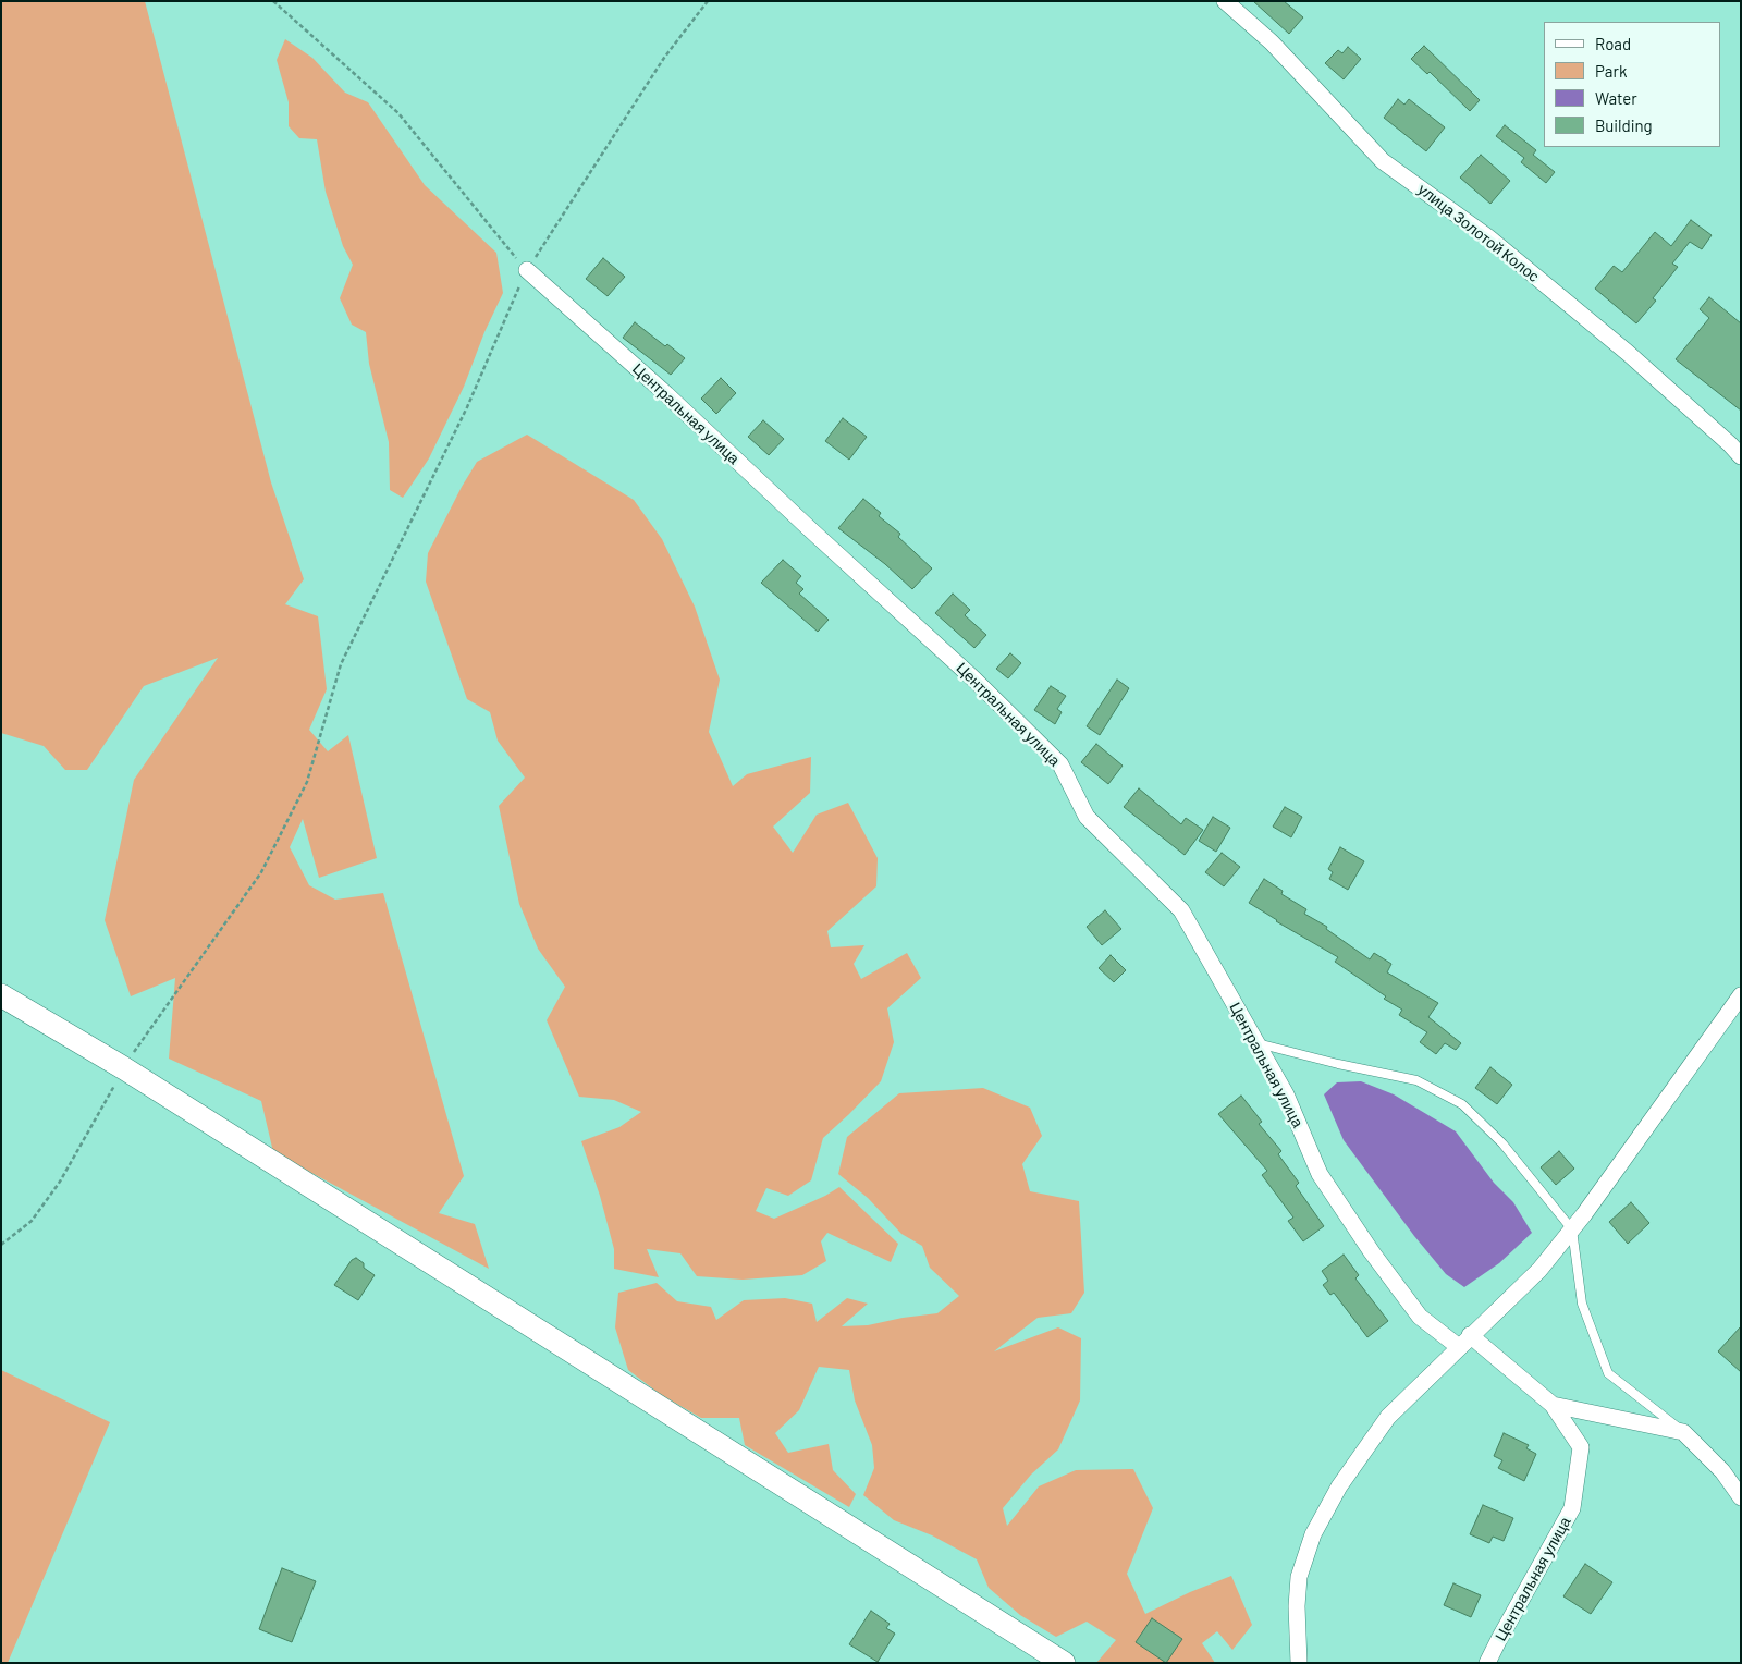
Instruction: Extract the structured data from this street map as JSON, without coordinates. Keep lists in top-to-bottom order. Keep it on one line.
{"streets":{"street":["улица Золотой Колос","Центральная улица"]},"legend":["Road","Park","Water","Building"]}
